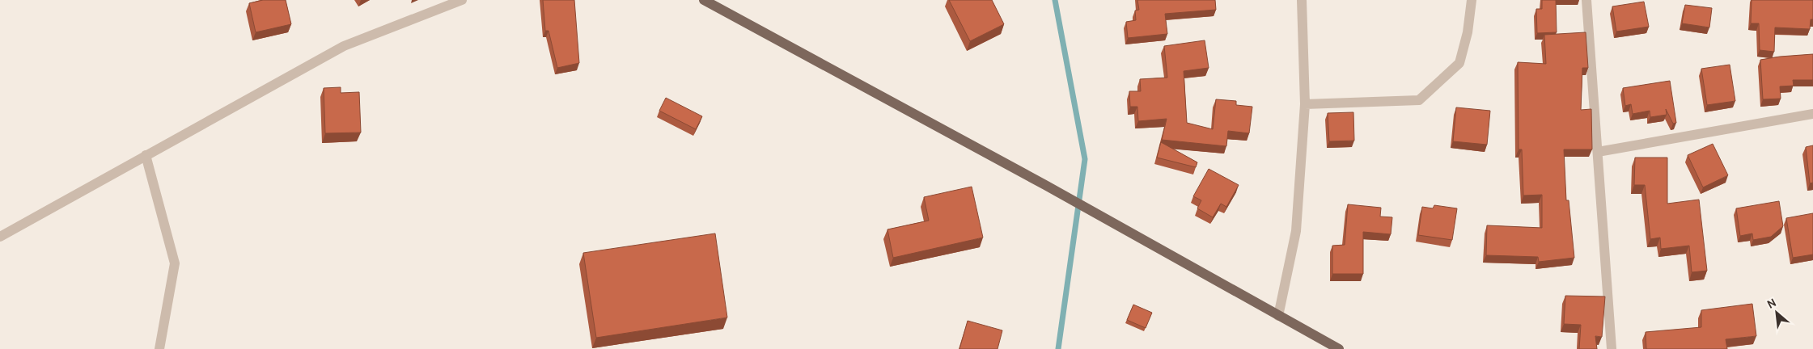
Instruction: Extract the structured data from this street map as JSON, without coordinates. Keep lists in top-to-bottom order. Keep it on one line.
{"north":"top left"}
